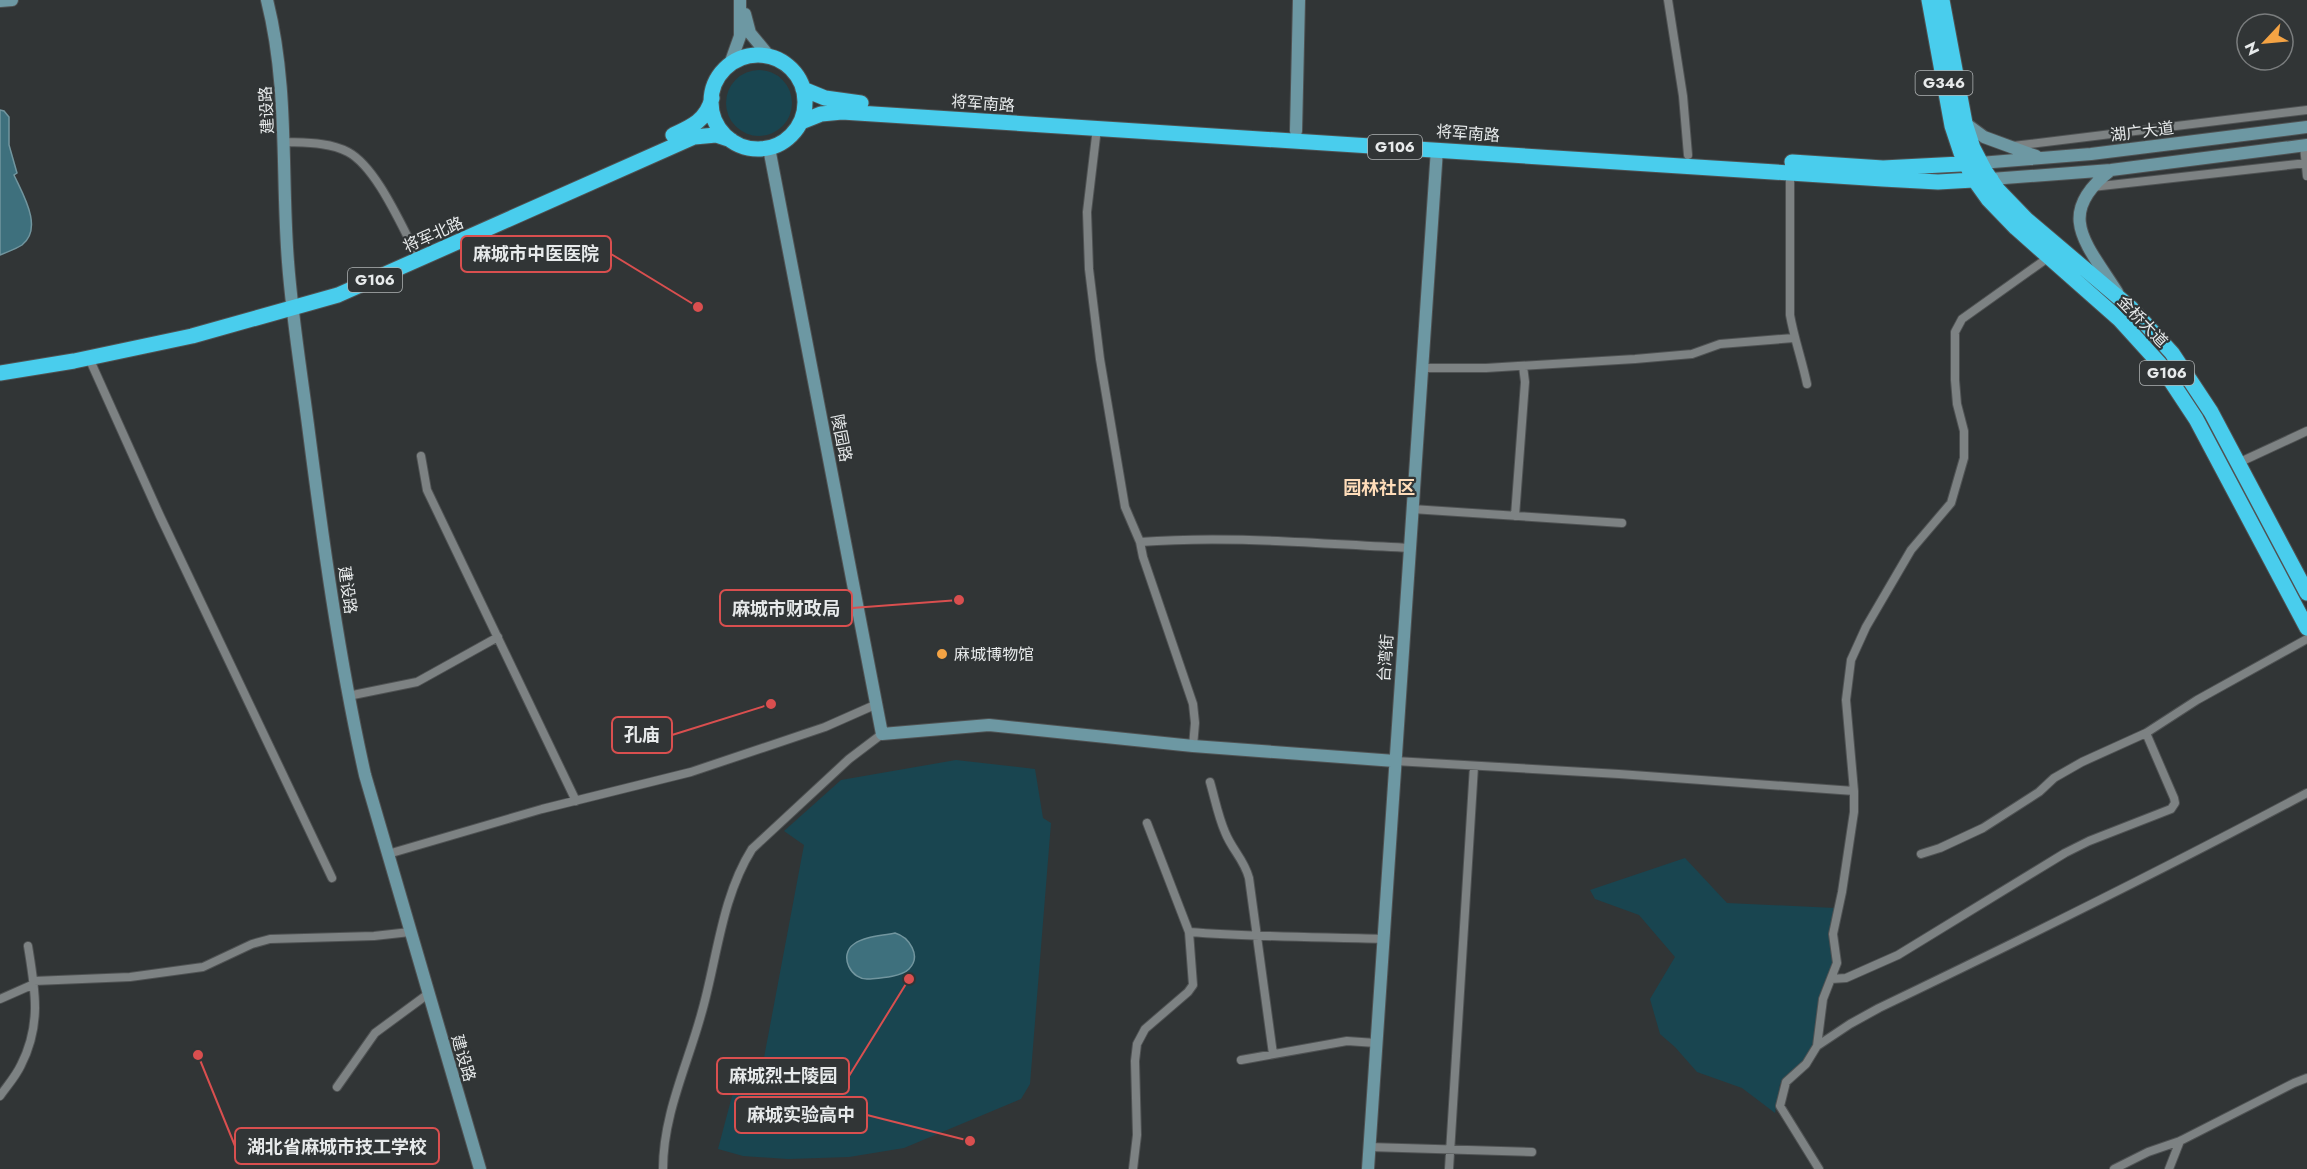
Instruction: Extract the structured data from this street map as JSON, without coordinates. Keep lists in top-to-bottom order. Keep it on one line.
{"streets":{"highway":["G346","将军南路","G106","将军北路","金桥大道"],"street":["建设路","湖广大道","陵园路","台湾街"]},"crossings":[["G346","将军南路"],["G346","湖广大道"],["G346","金桥大道"],["将军南路","湖广大道"],["将军南路","G106"],["将军南路","将军北路"],["将军南路","金桥大道"],["将军南路","陵园路"],["将军南路","台湾街"],["建设路","将军北路"],["湖广大道","金桥大道"],["G106","将军北路"],["G106","陵园路"],["将军北路","陵园路"]],"districts":["园林社区"],"places":["麻城市中医医院","麻城市财政局","麻城博物馆","孔庙","麻城烈士陵园","湖北省麻城市技工学校","麻城实验高中"],"north":"bottom left"}
